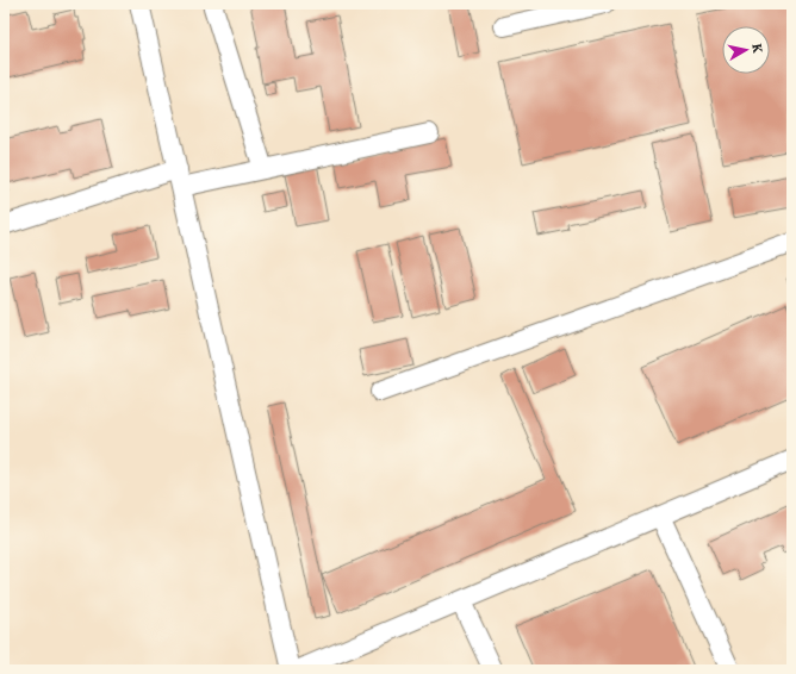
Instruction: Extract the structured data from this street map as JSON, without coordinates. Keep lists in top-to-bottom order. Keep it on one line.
{"north":"right"}
